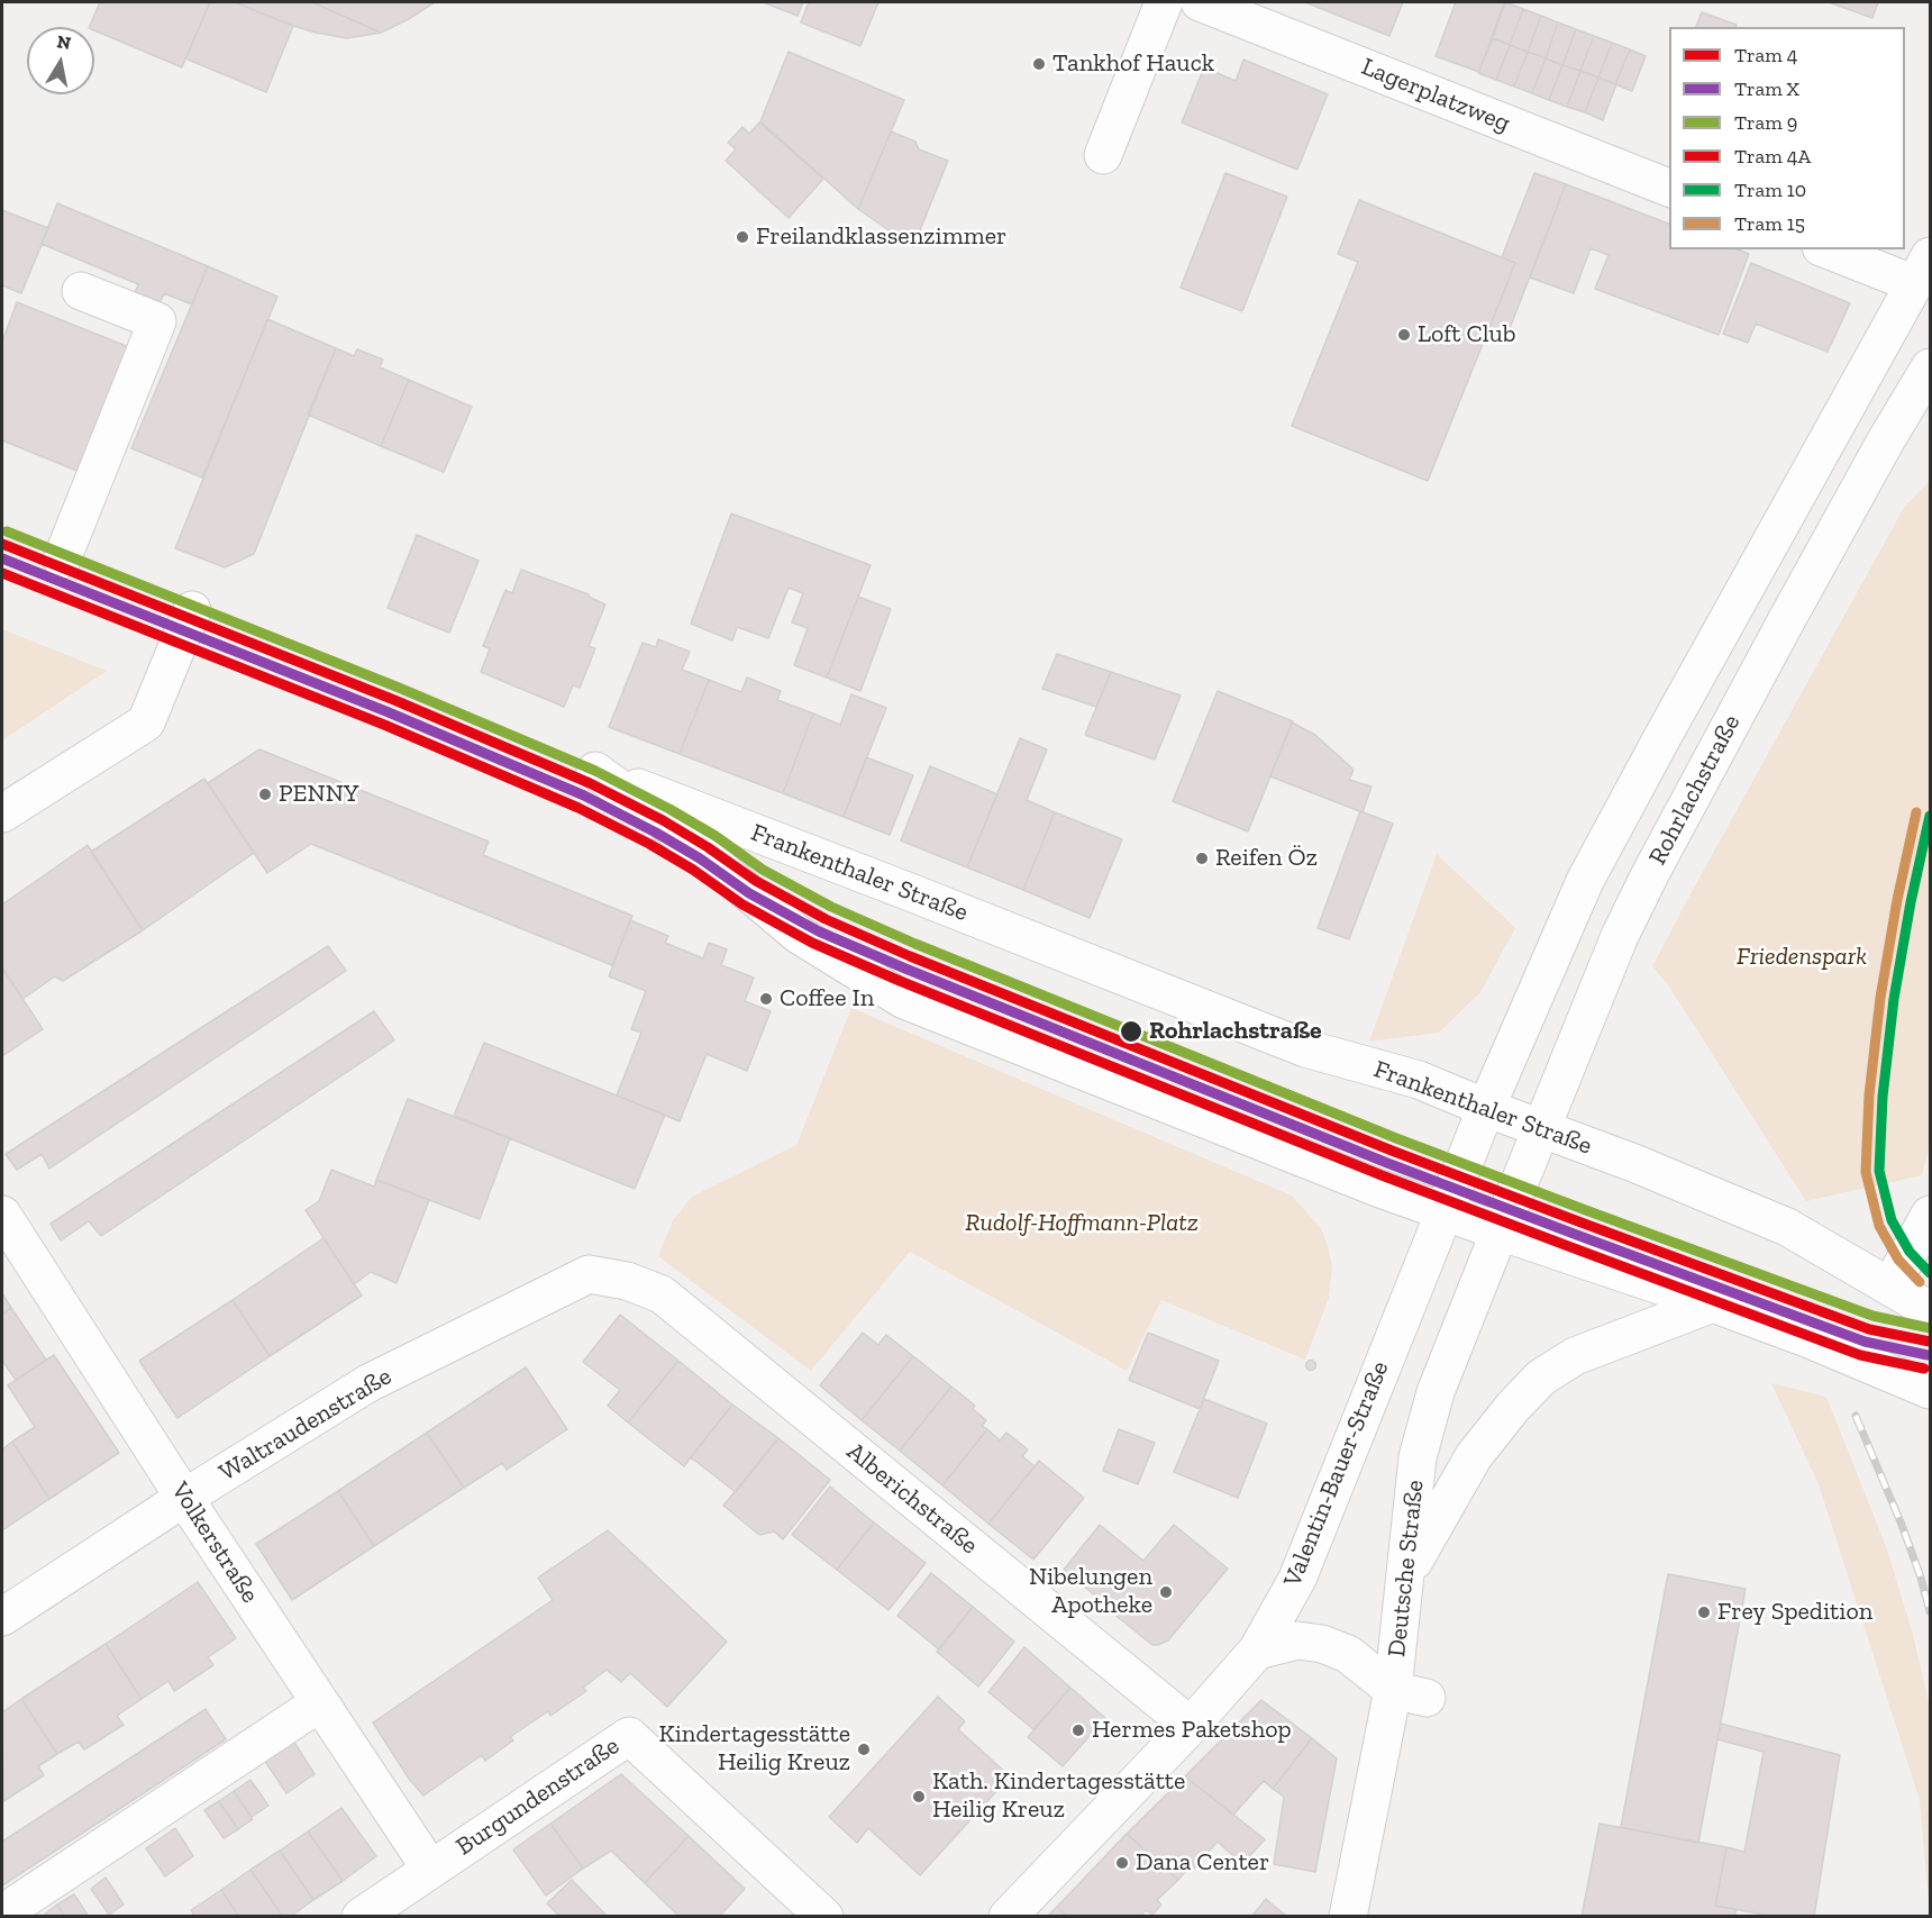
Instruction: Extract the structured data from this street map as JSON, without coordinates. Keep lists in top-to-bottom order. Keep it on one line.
{"streets":{"street":["Lagerplatzweg","Rohrlachstraße","Frankenthaler Straße","Waltraudenstraße","Valentin-Bauer-Straße","Alberichstraße","Volkerstraße","Deutsche Straße","Burgundenstraße"]},"crossings":[["Rohrlachstraße","Frankenthaler Straße"],["Rohrlachstraße","Valentin-Bauer-Straße"],["Rohrlachstraße","Deutsche Straße"],["Frankenthaler Straße","Valentin-Bauer-Straße"],["Frankenthaler Straße","Deutsche Straße"],["Waltraudenstraße","Alberichstraße"],["Waltraudenstraße","Volkerstraße"],["Valentin-Bauer-Straße","Alberichstraße"],["Volkerstraße","Burgundenstraße"]],"parks":["Friedenspark","Rudolf-Hoffmann-Platz"],"places":["Tankhof Hauck","Freilandklassenzimmer","Loft Club","PENNY","Reifen Öz","Coffee In","Rohrlachstraße","Nibelungen Apotheke","Frey Spedition","Hermes Paketshop","Kindertagesstätte Heilig Kreuz","Kath. Kindertagesstätte Heilig Kreuz","Dana Center"],"lines":["tram line 9","tram line 4","tram line X","tram line 4A","tram line 15","tram line 10"],"legend":["Tram 4","Tram X","Tram 9","Tram 4A","Tram 10","Tram 15"],"north":"top"}
